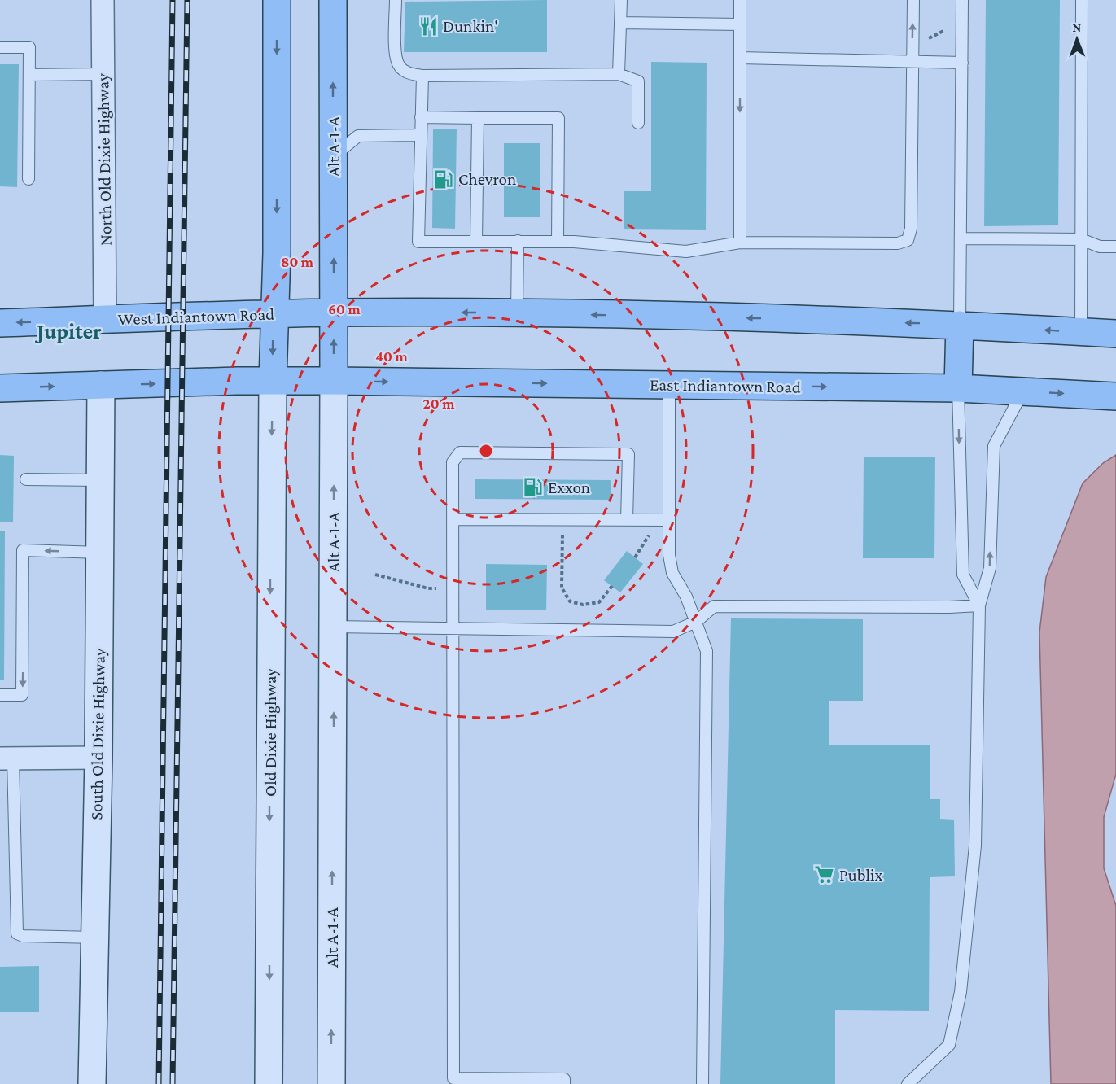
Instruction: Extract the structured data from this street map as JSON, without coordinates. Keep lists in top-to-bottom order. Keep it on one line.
{"streets":{"main road":["Alt A-1-A","West Indiantown Road","East Indiantown Road","Old Dixie Highway","South Old Dixie Highway"],"street":["North Old Dixie Highway"]},"crossings":[["Alt A-1-A","West Indiantown Road"],["Alt A-1-A","East Indiantown Road"],["North Old Dixie Highway","West Indiantown Road"]],"one_way":["Old Dixie Highway"],"districts":["Jupiter"],"places":{"restaurant":["Dunkin'"],"fuel station":["Chevron","Exxon"],"supermarket":["Publix"]},"north":"top","rings":["80 m","60 m","40 m","20 m"]}
